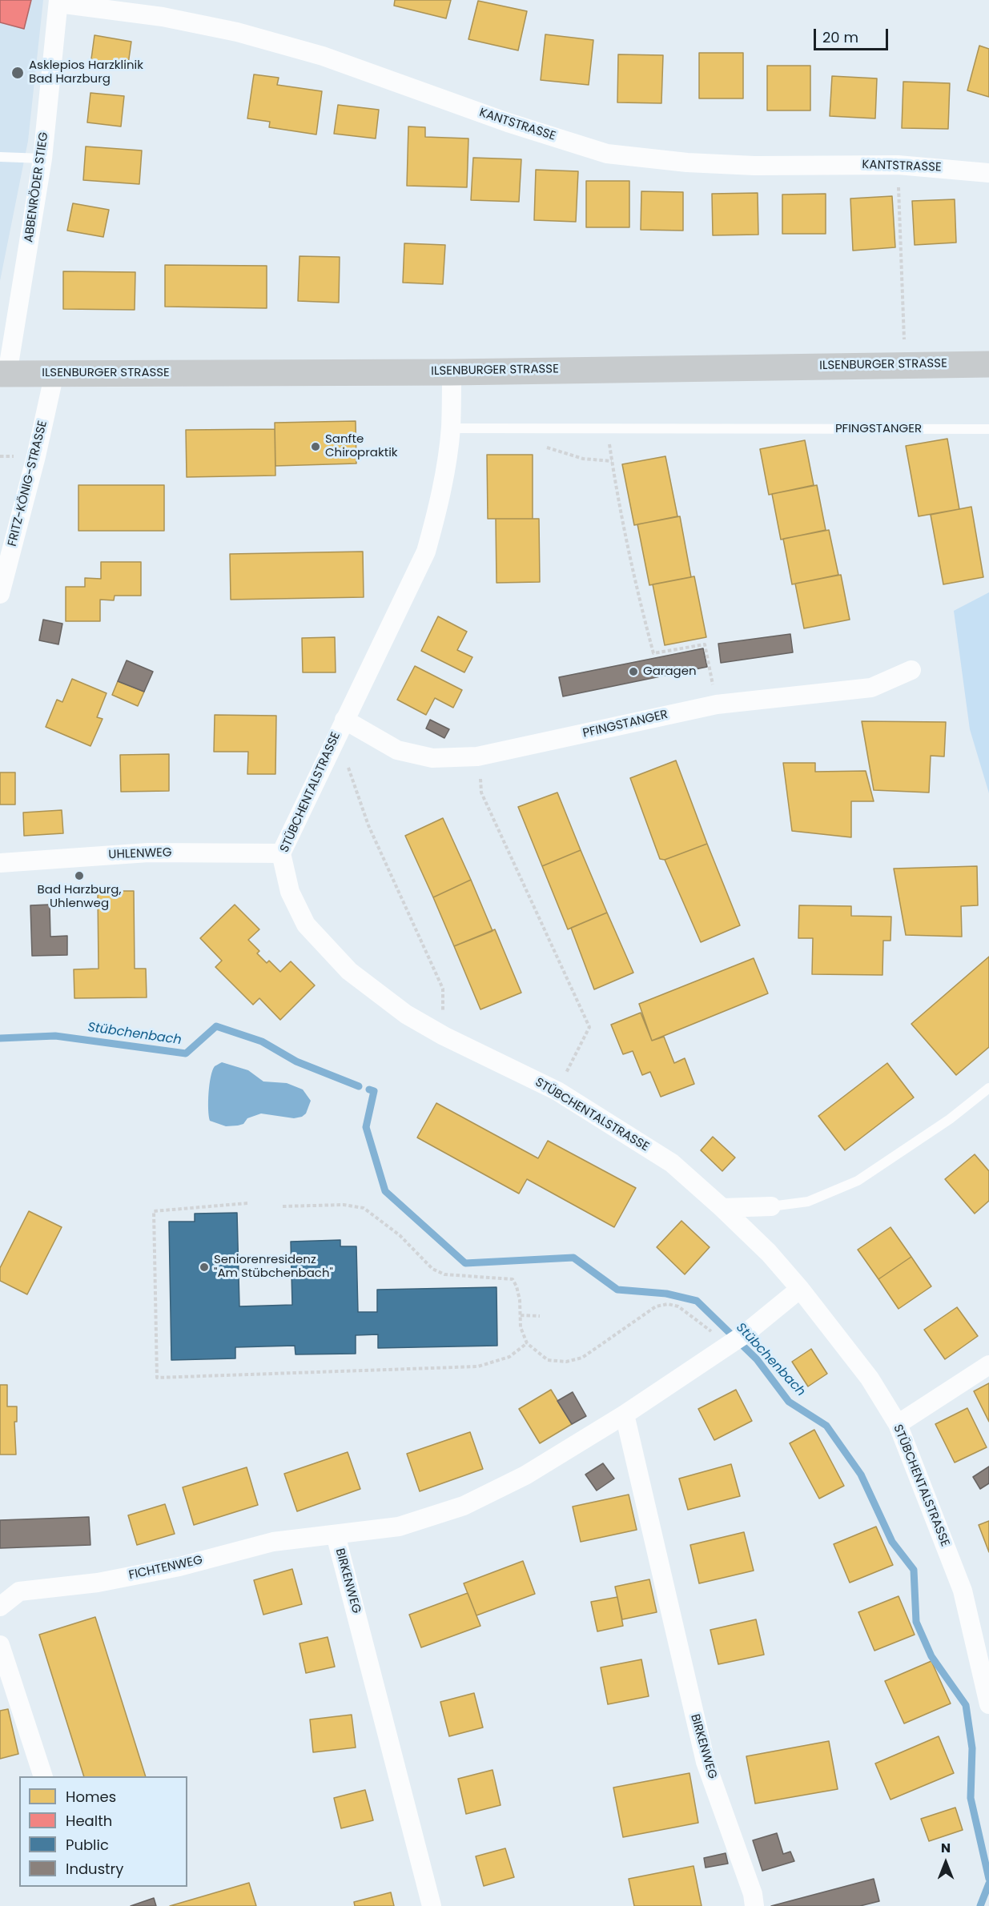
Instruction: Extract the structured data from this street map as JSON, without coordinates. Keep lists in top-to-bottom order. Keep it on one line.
{"streets":{"main road":["ILSENBURGER STRASSE"],"street":["KANTSTRASSE","ABBENRÖDER STIEG","PFINGSTANGER","FRITZ-KÖNIG-STRASSE","STÜBCHENTALSTRASSE","UHLENWEG","FICHTENWEG","BIRKENWEG"]},"crossings":[["KANTSTRASSE","ABBENRÖDER STIEG"],["ABBENRÖDER STIEG","ILSENBURGER STRASSE"],["ILSENBURGER STRASSE","FRITZ-KÖNIG-STRASSE"],["ILSENBURGER STRASSE","STÜBCHENTALSTRASSE"],["PFINGSTANGER","STÜBCHENTALSTRASSE"],["STÜBCHENTALSTRASSE","UHLENWEG"],["STÜBCHENTALSTRASSE","BIRKENWEG"],["FICHTENWEG","BIRKENWEG"]],"water":["Stübchenbach"],"places":["Asklepios Harzklinik Bad Harzburg","Sanfte Chiropraktik","Garagen","Bad Harzburg, Uhlenweg","Seniorenresidenz \"Am Stübchenbach\""],"legend":["Homes","Health","Public","Industry"],"scale_bar":"20 m","north":"top"}
